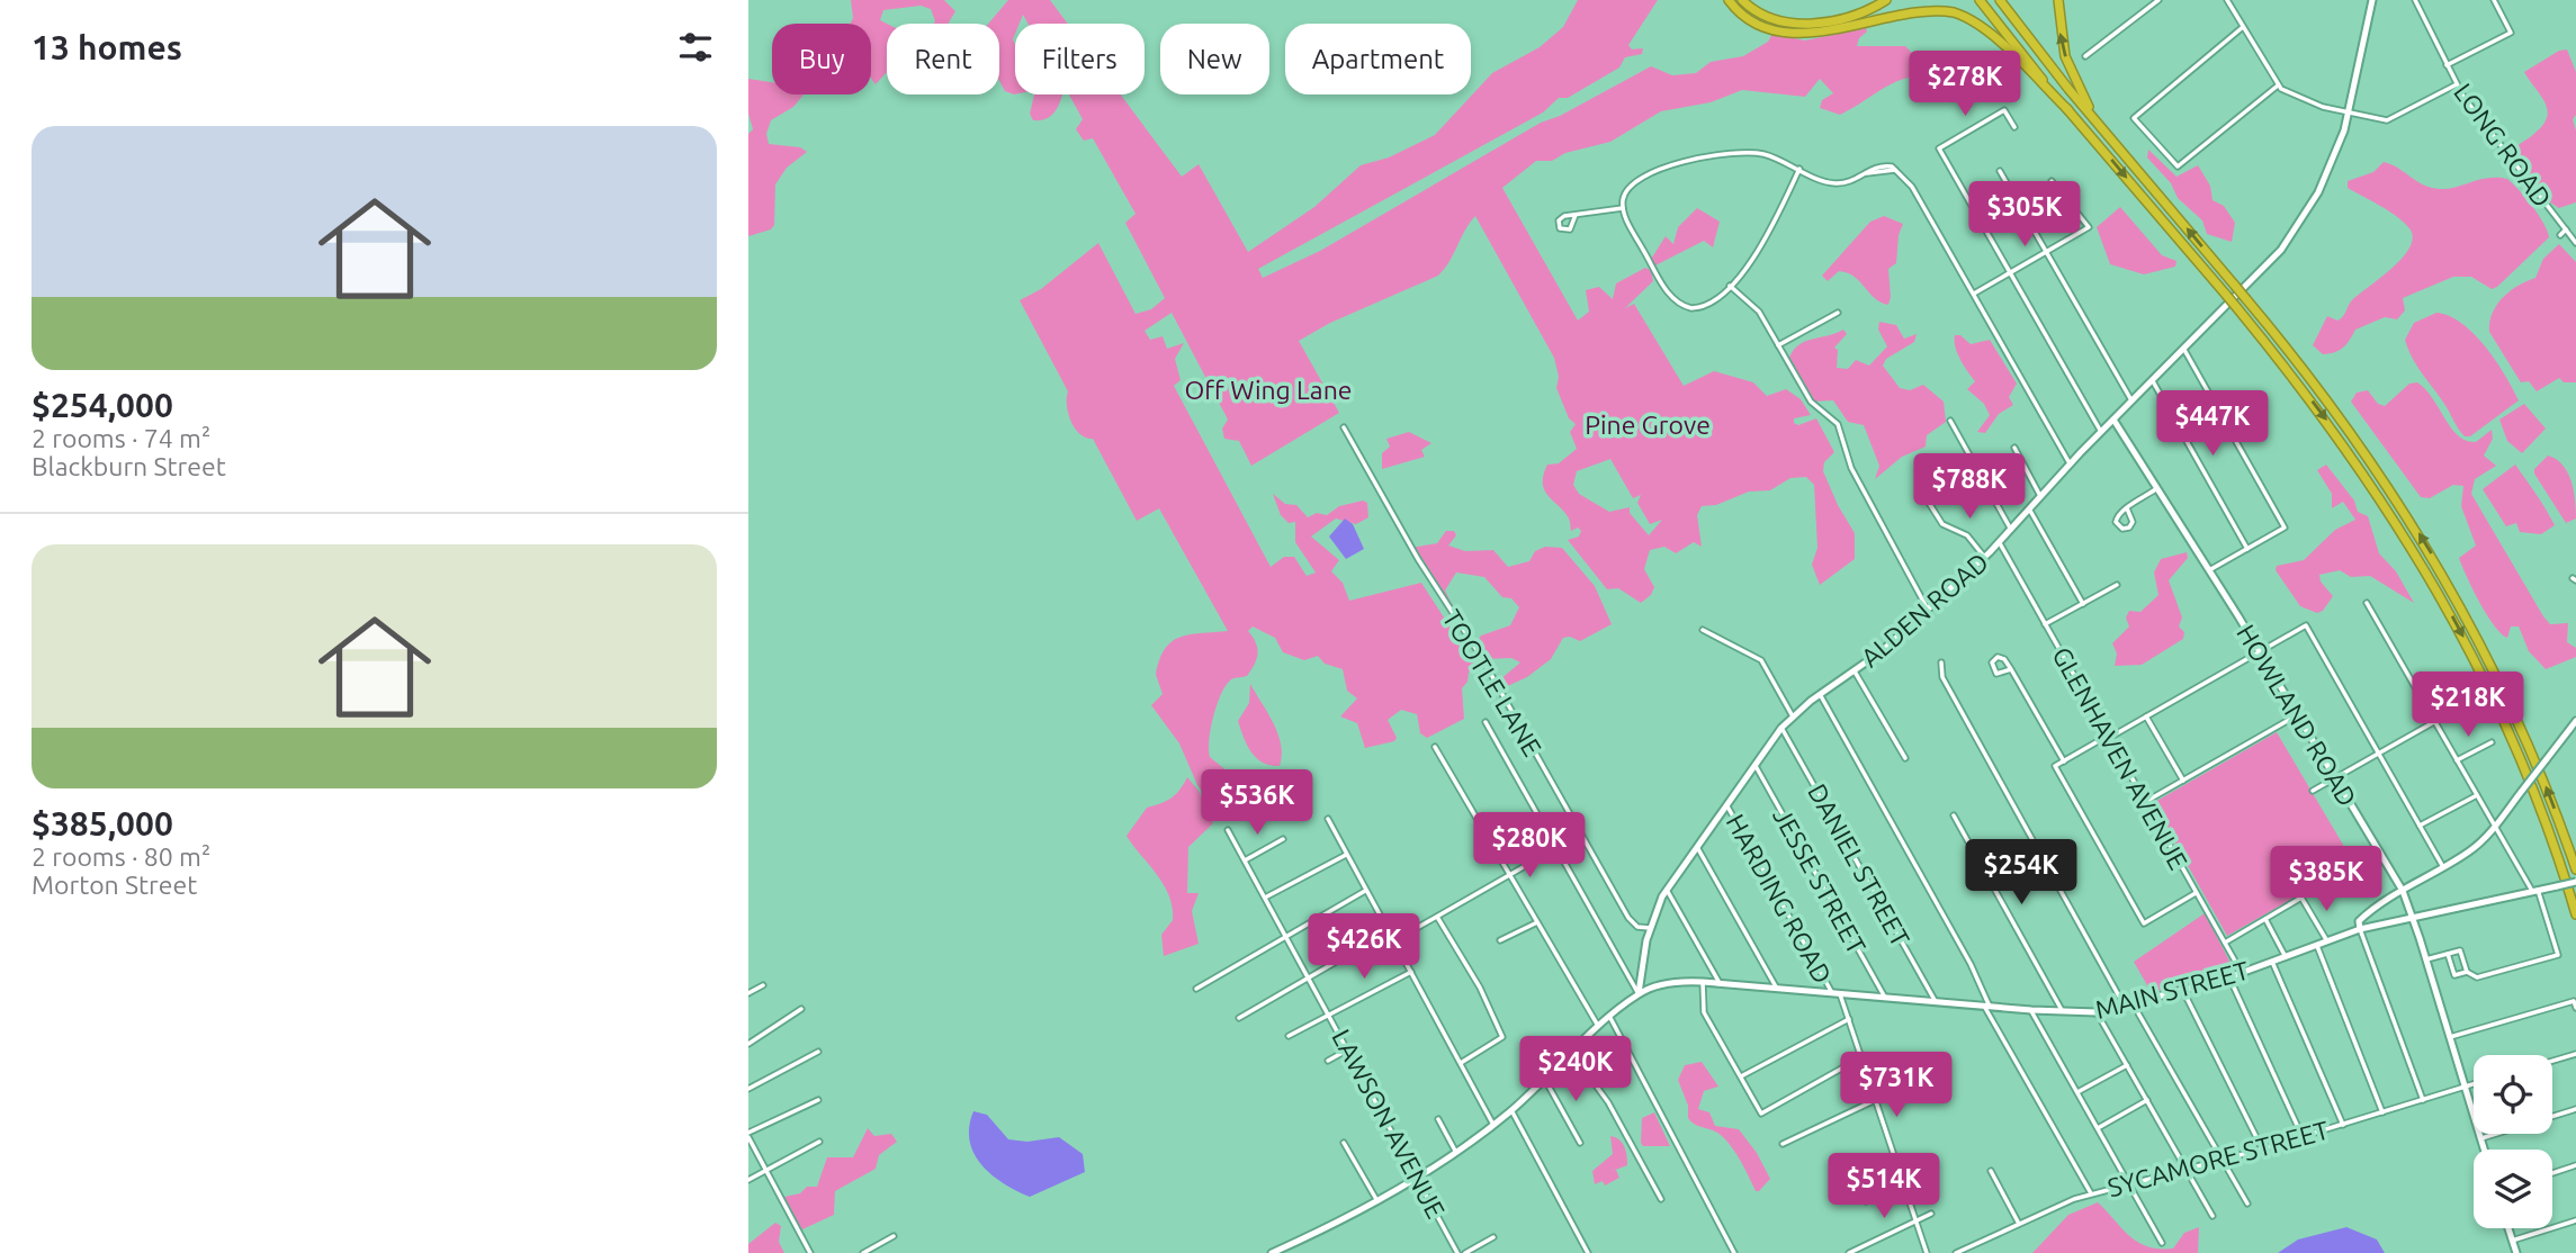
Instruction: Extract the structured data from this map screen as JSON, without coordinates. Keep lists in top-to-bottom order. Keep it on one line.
{"streets":{"main road":["ALDEN ROAD","HOWLAND ROAD","MAIN STREET"],"street":["LONG ROAD","TOOTLE LANE","GLENHAVEN AVENUE","DANIEL STREET","JESSE STREET","HARDING ROAD","LAWSON AVENUE","SYCAMORE STREET"]},"crossings":[["ALDEN ROAD","TOOTLE LANE"],["ALDEN ROAD","HOWLAND ROAD"],["ALDEN ROAD","GLENHAVEN AVENUE"],["ALDEN ROAD","DANIEL STREET"],["ALDEN ROAD","JESSE STREET"],["ALDEN ROAD","HARDING ROAD"],["ALDEN ROAD","MAIN STREET"],["HOWLAND ROAD","MAIN STREET"],["HOWLAND ROAD","SYCAMORE STREET"],["GLENHAVEN AVENUE","MAIN STREET"],["DANIEL STREET","MAIN STREET"],["JESSE STREET","MAIN STREET"],["HARDING ROAD","MAIN STREET"]],"parks":["Off Wing Lane","Pine Grove"],"page":{"heading":"13 homes","chip":["Buy","Rent","Filters","New","Apartment"],"price":["$278K","$305K","$447K","$788K","$218K","$536K","$280K","$254K","$385K","$426K","$240K","$731K","$514K"],"list":[{"name":"$254,000","note":"2 rooms · 74 m² · Blackburn Street"},{"name":"$385,000","note":"2 rooms · 80 m² · Morton Street"}]}}
